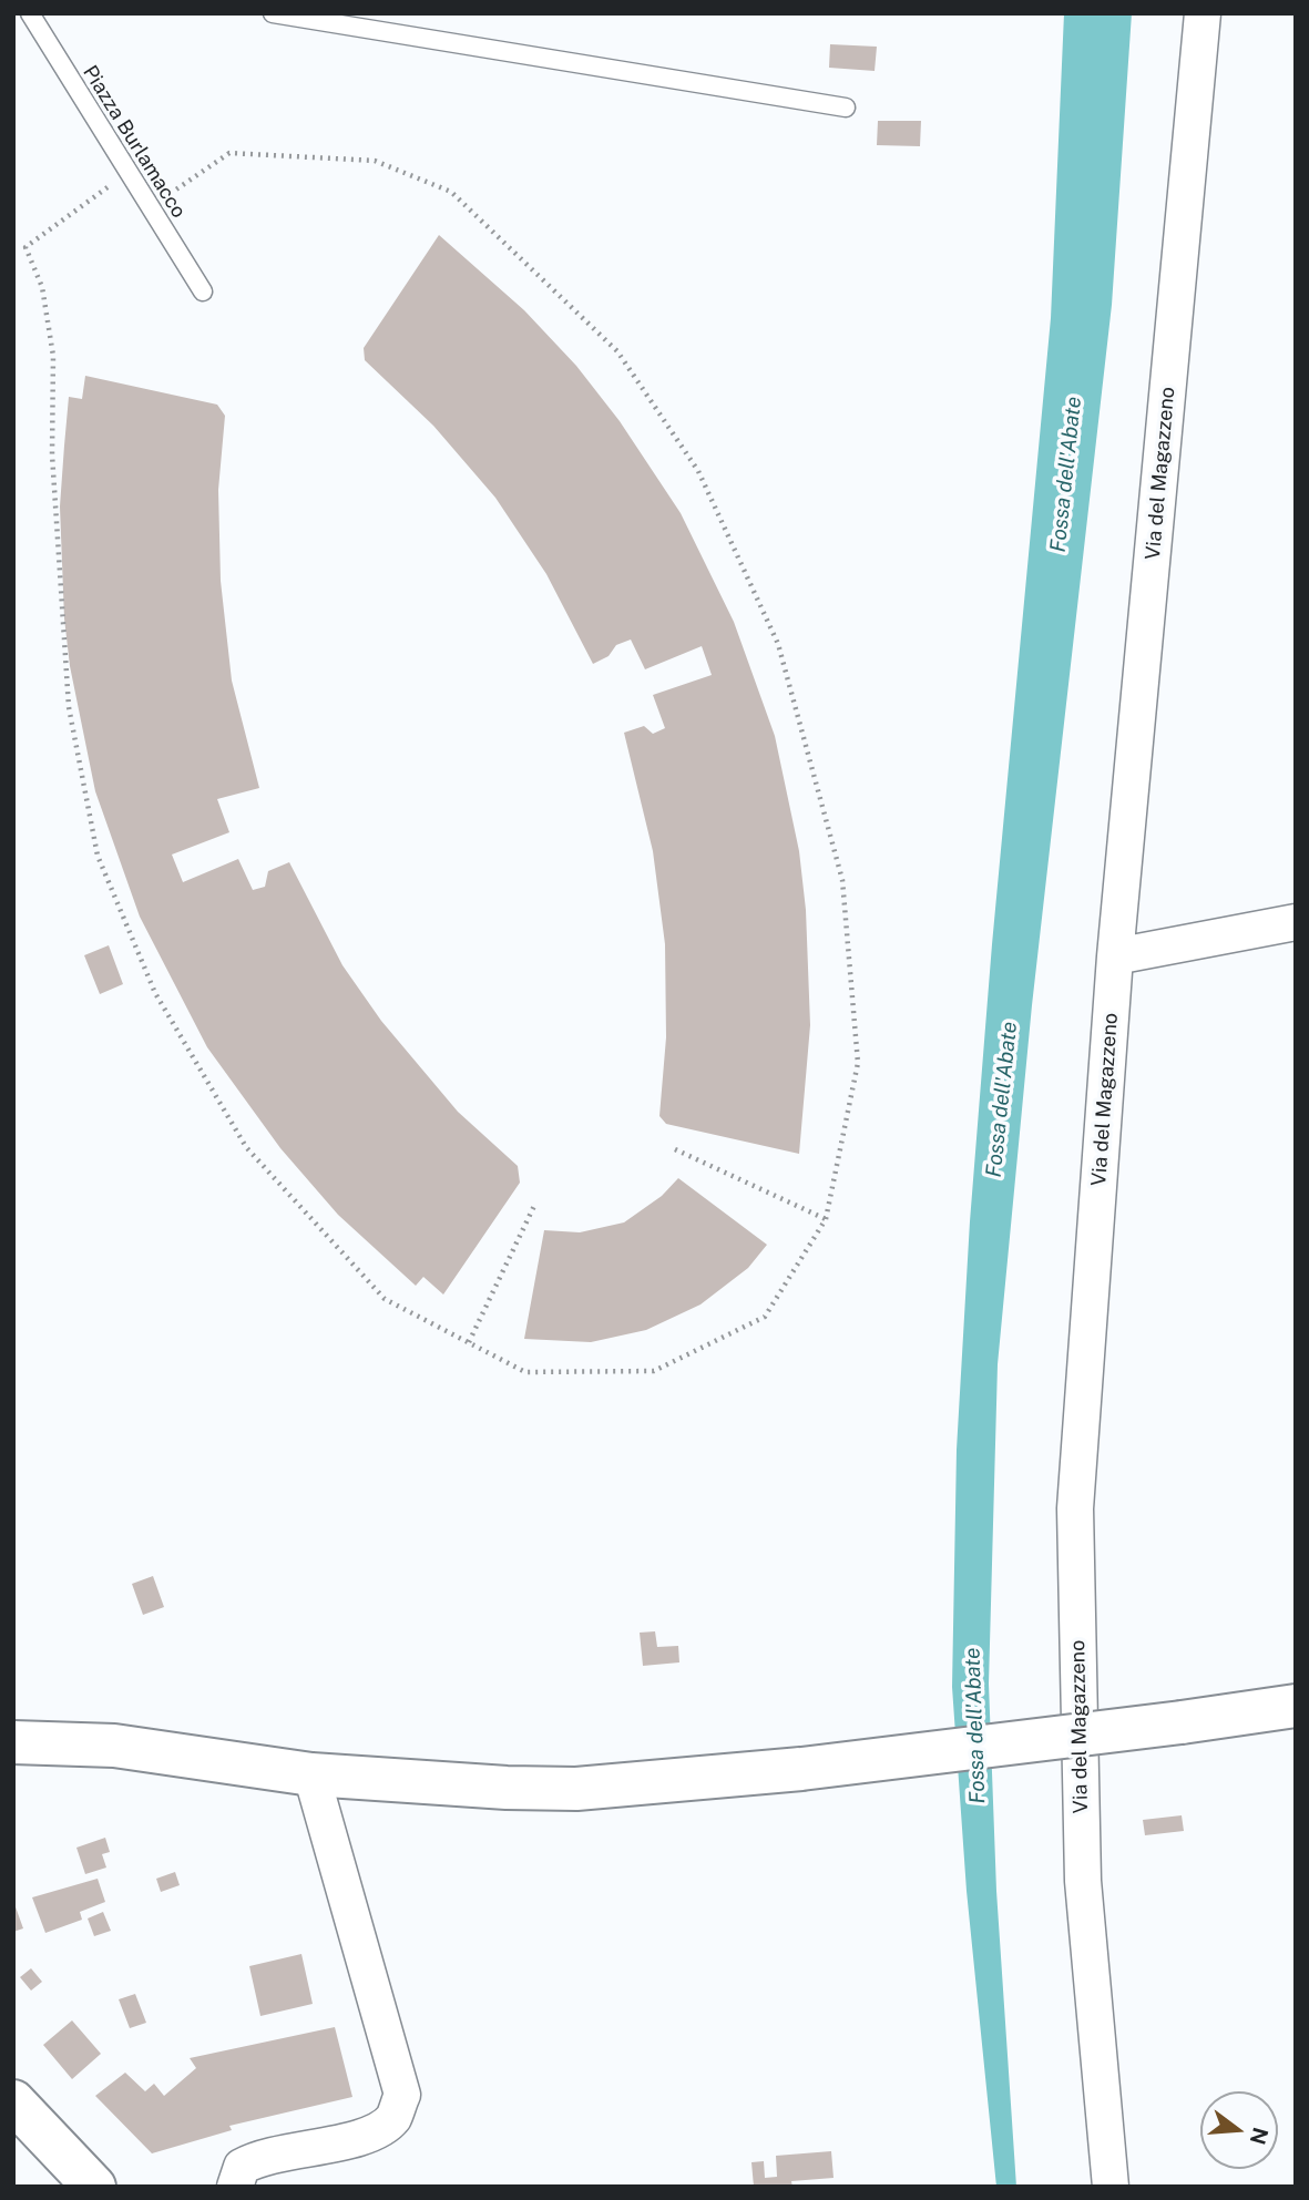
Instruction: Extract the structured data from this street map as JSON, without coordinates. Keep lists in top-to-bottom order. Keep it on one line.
{"streets":{"street":["Via del Magazzeno"],"lane":["Piazza Burlamacco"]},"water":["Fossa dell'Abate"],"north":"right"}
